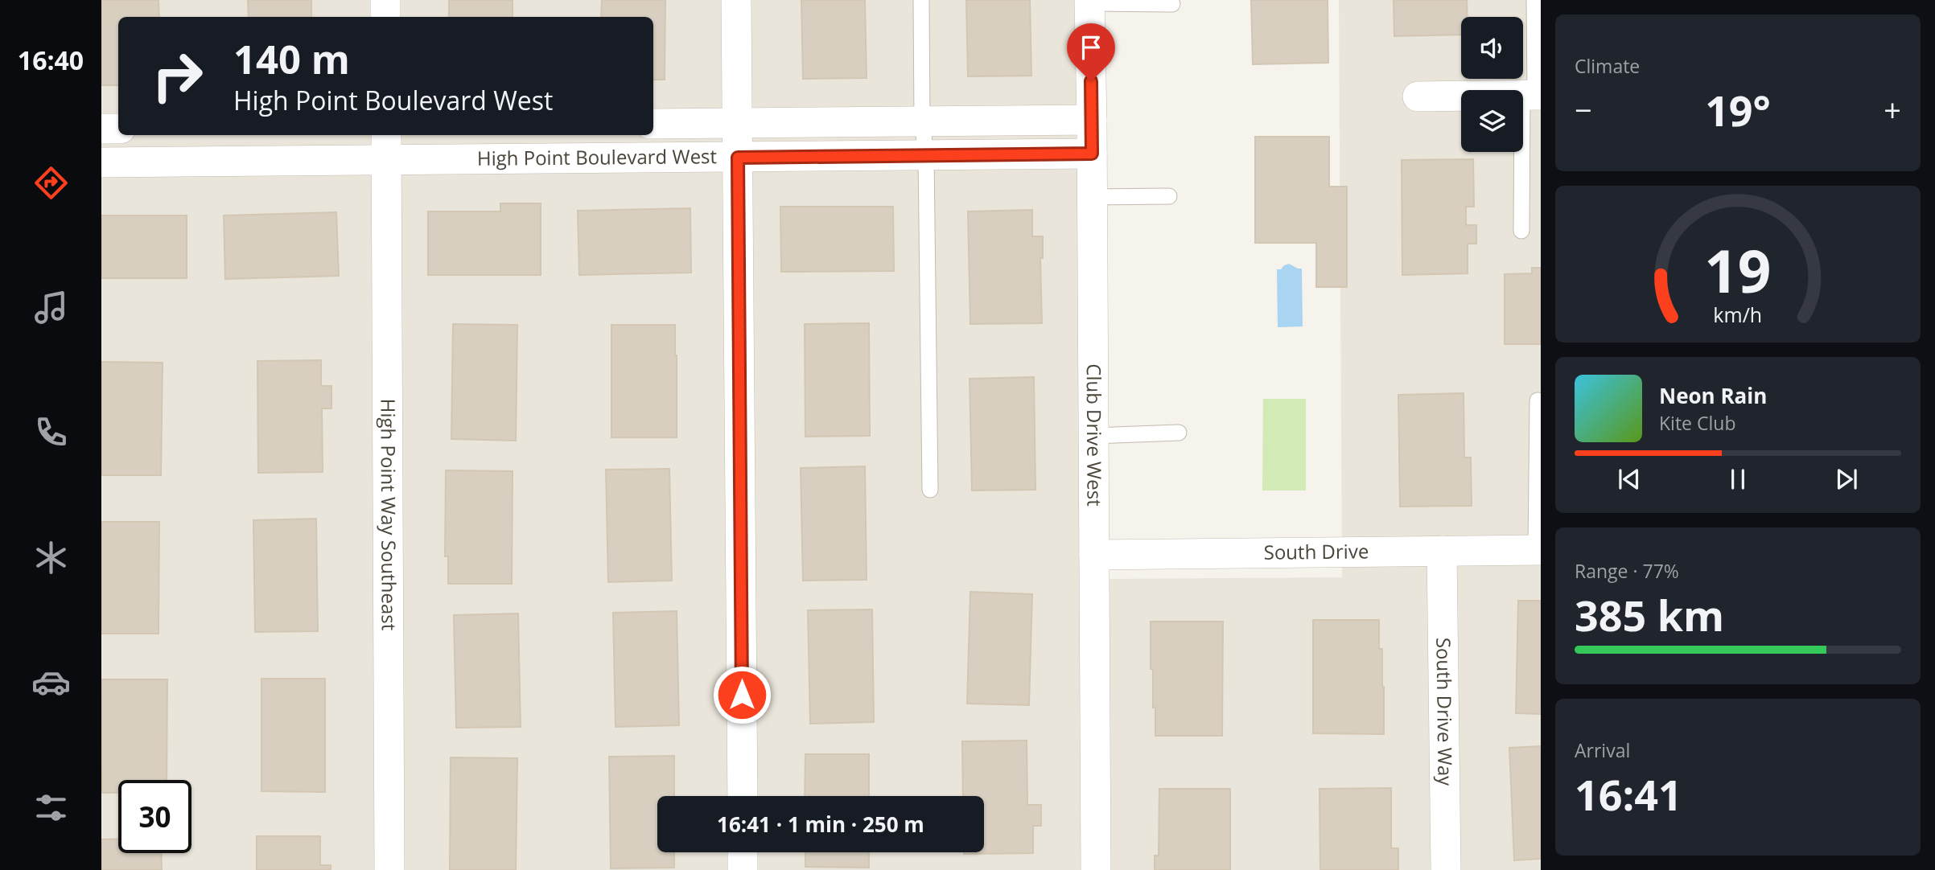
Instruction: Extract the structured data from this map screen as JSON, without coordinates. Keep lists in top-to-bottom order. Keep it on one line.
{"streets":{"street":["High Point Boulevard West","Club Drive West","High Point Way Southeast","South Drive","South Drive Way"]},"crossings":[["High Point Boulevard West","Club Drive West"],["High Point Boulevard West","High Point Way Southeast"],["Club Drive West","South Drive"],["South Drive","South Drive Way"]],"page":{"tabs":"16:40","tile":["Climate",["Range · 77%","385 km"],["Arrival","16:41"]],"turn":["140 m","High Point Boulevard West"],"heat":["−","19°","+"],"song":["Neon Rain","Kite Club"],"limit":"30","trip":"16:41 · 1 min · 250 m","gauge":["19","km/h"]}}
